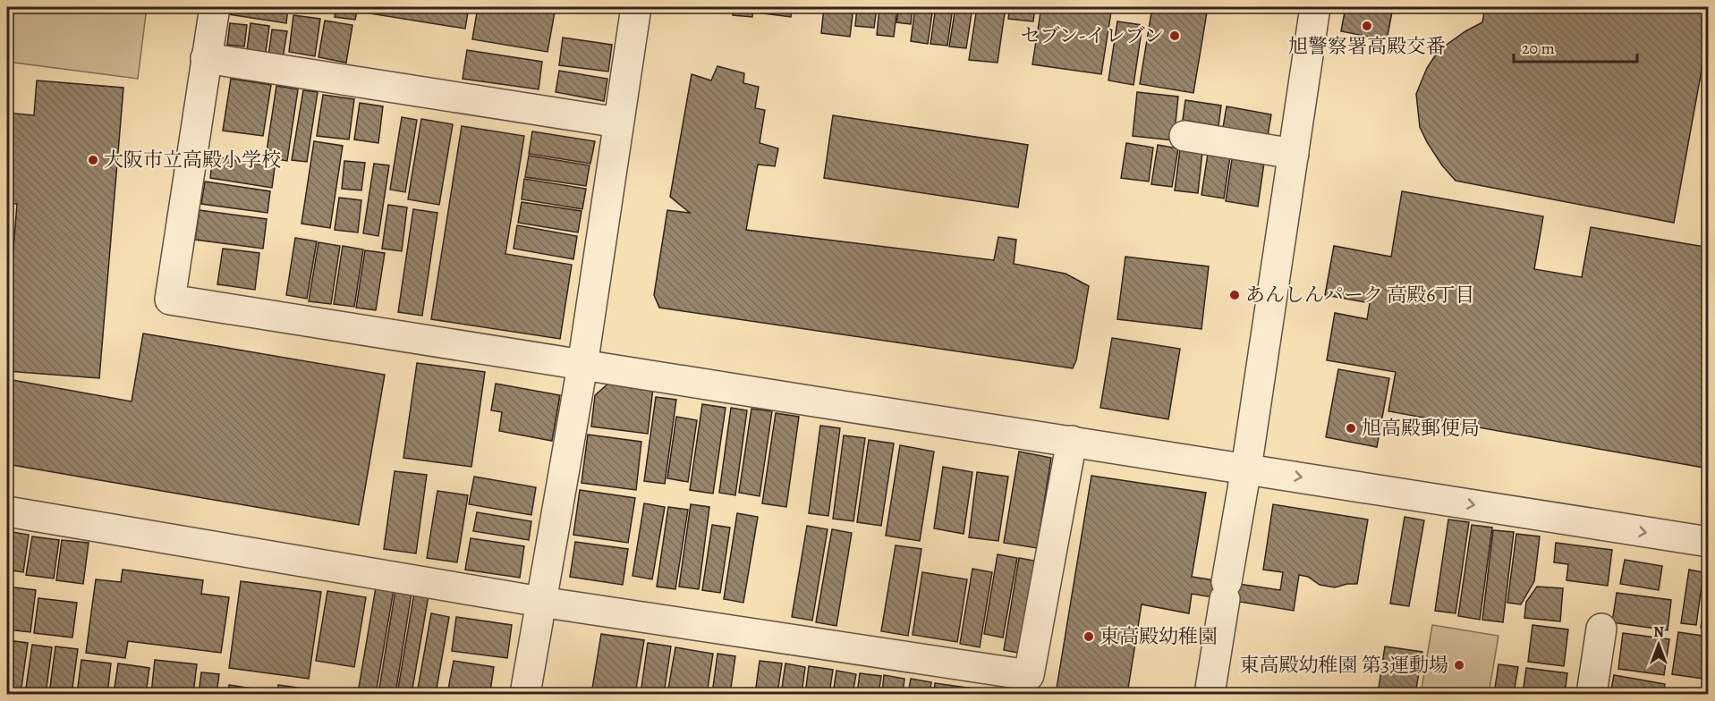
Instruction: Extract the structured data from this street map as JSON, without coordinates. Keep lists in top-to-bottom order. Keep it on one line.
{"places":["旭警察署高殿交番","セブン-イレブン","大阪市立高殿小学校","あんしんパーク 高殿6丁目","旭高殿郵便局","東高殿幼稚園","東高殿幼稚園 第3運動場"],"scale_bar":"20 m","north":"top"}
